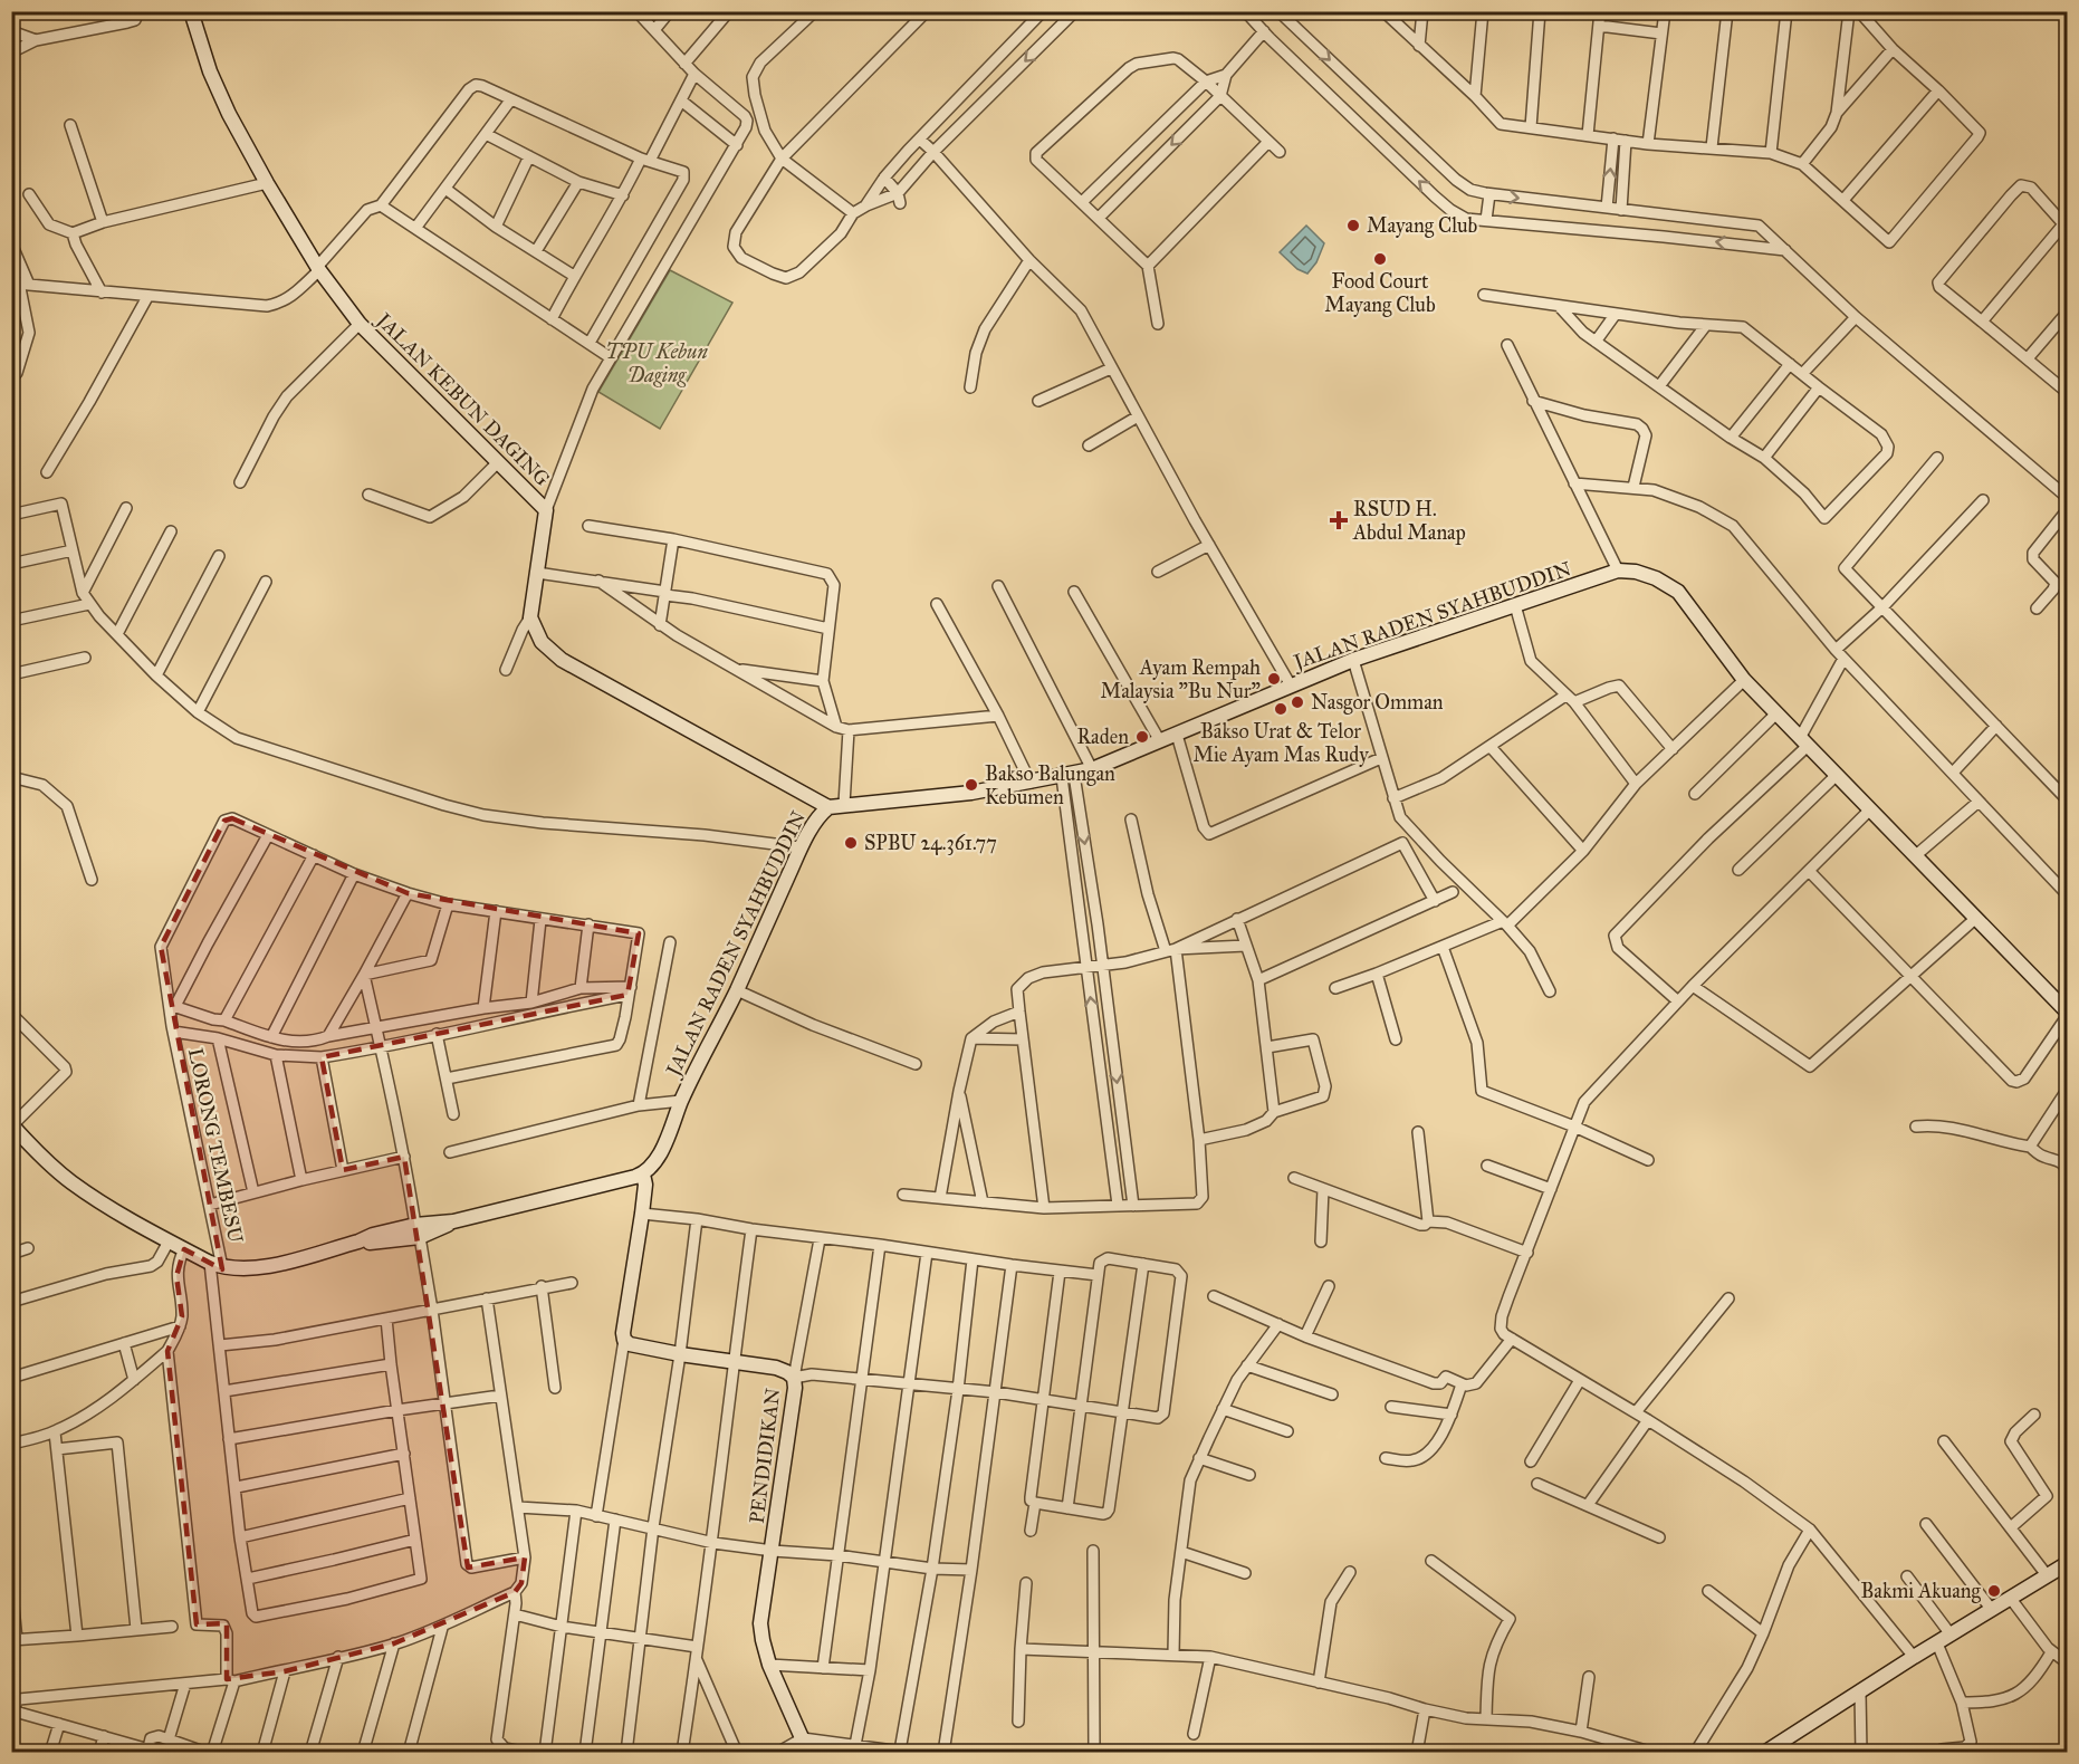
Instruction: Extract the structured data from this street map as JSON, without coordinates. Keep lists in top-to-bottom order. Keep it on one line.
{"streets":{"main road":["JALAN KEBUN DAGING","JALAN RADEN SYAHBUDDIN","PENDIDIKAN"],"street":["LORONG TEMBESU"]},"parks":["TPU Kebun Daging"],"places":{"other":["Mayang Club","Food Court Mayang Club","Ayam Rempah Malaysia \"Bu Nur\"","Nasgor Omman","Bakso Urat & Telor Mie Ayam Mas Rudy","Raden","Bakso Balungan Kebumen","SPBU 24.361.77","Bakmi Akuang"],"health":["RSUD H. Abdul Manap"]}}
